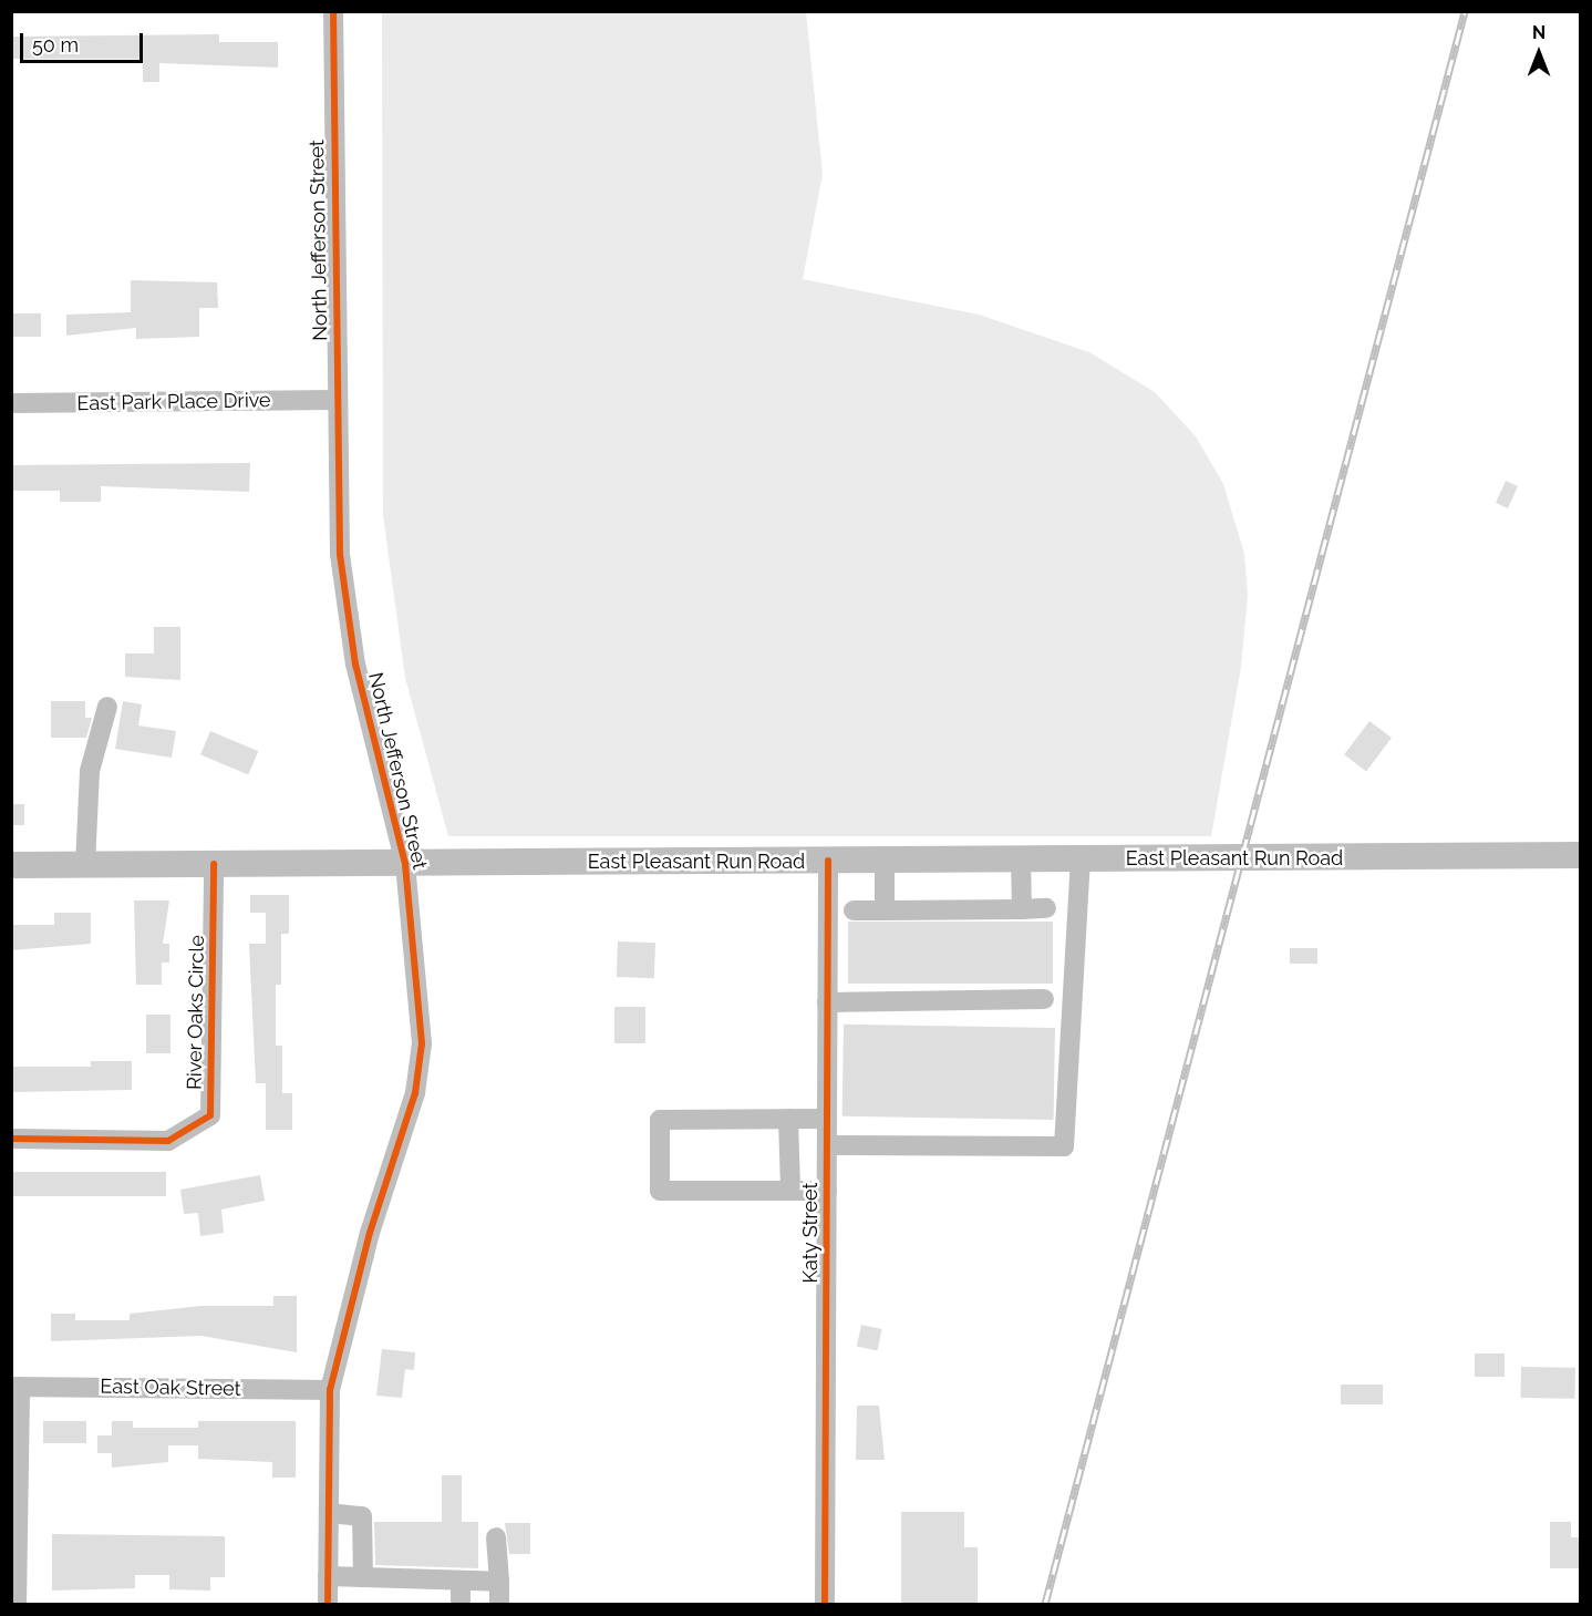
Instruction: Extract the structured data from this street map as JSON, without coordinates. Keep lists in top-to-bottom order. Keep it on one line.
{"streets":{"main road":["East Pleasant Run Road"],"street":["North Jefferson Street","East Park Place Drive","River Oaks Circle","Katy Street","East Oak Street"]},"crossings":[["North Jefferson Street","East Park Place Drive"],["North Jefferson Street","East Pleasant Run Road"],["North Jefferson Street","East Oak Street"],["East Pleasant Run Road","River Oaks Circle"],["East Pleasant Run Road","Katy Street"]],"scale_bar":"50 m","north":"top"}
